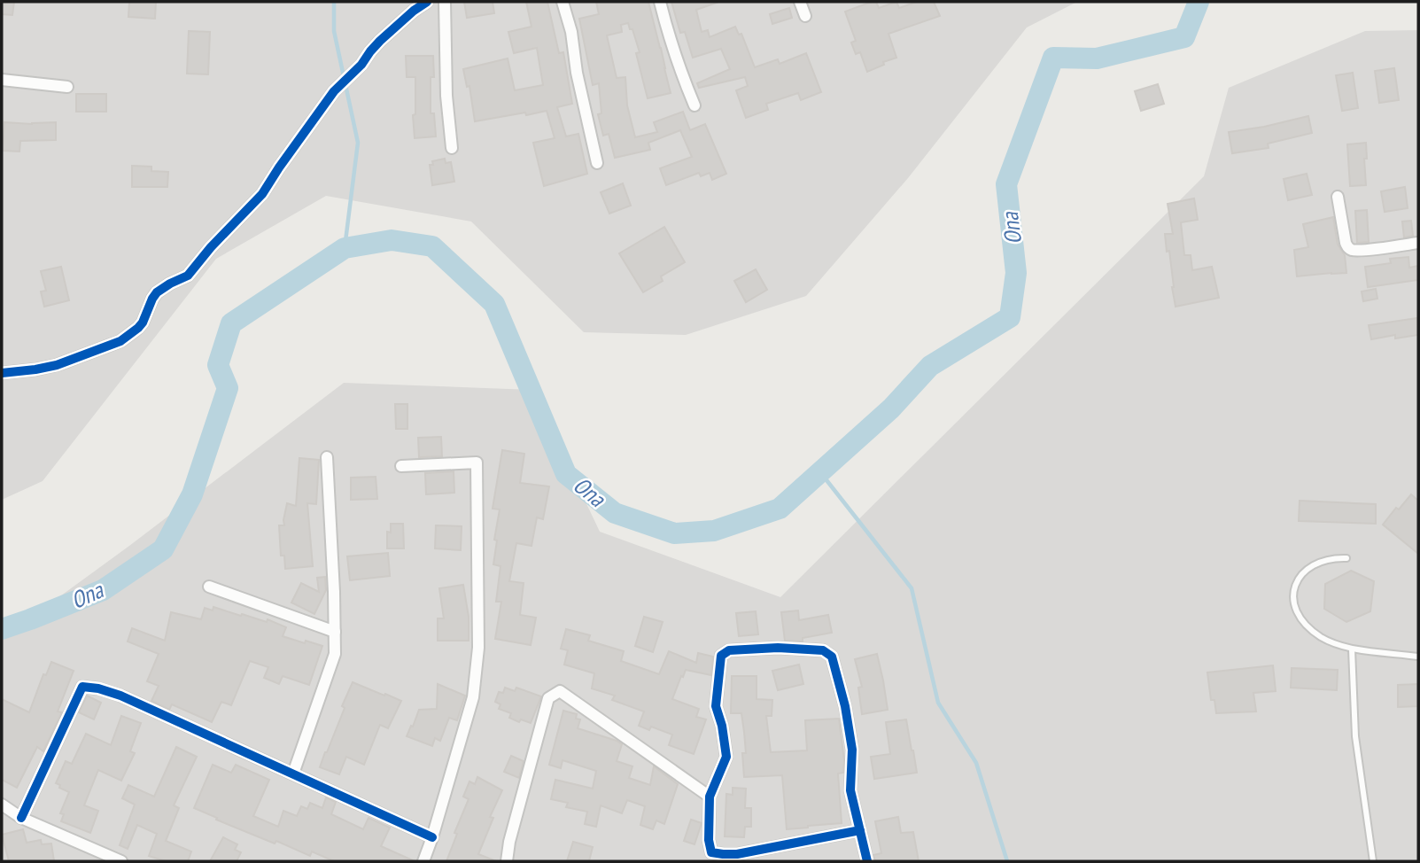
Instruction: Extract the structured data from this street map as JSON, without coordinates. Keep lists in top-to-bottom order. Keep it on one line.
{"water":["Ona"]}
